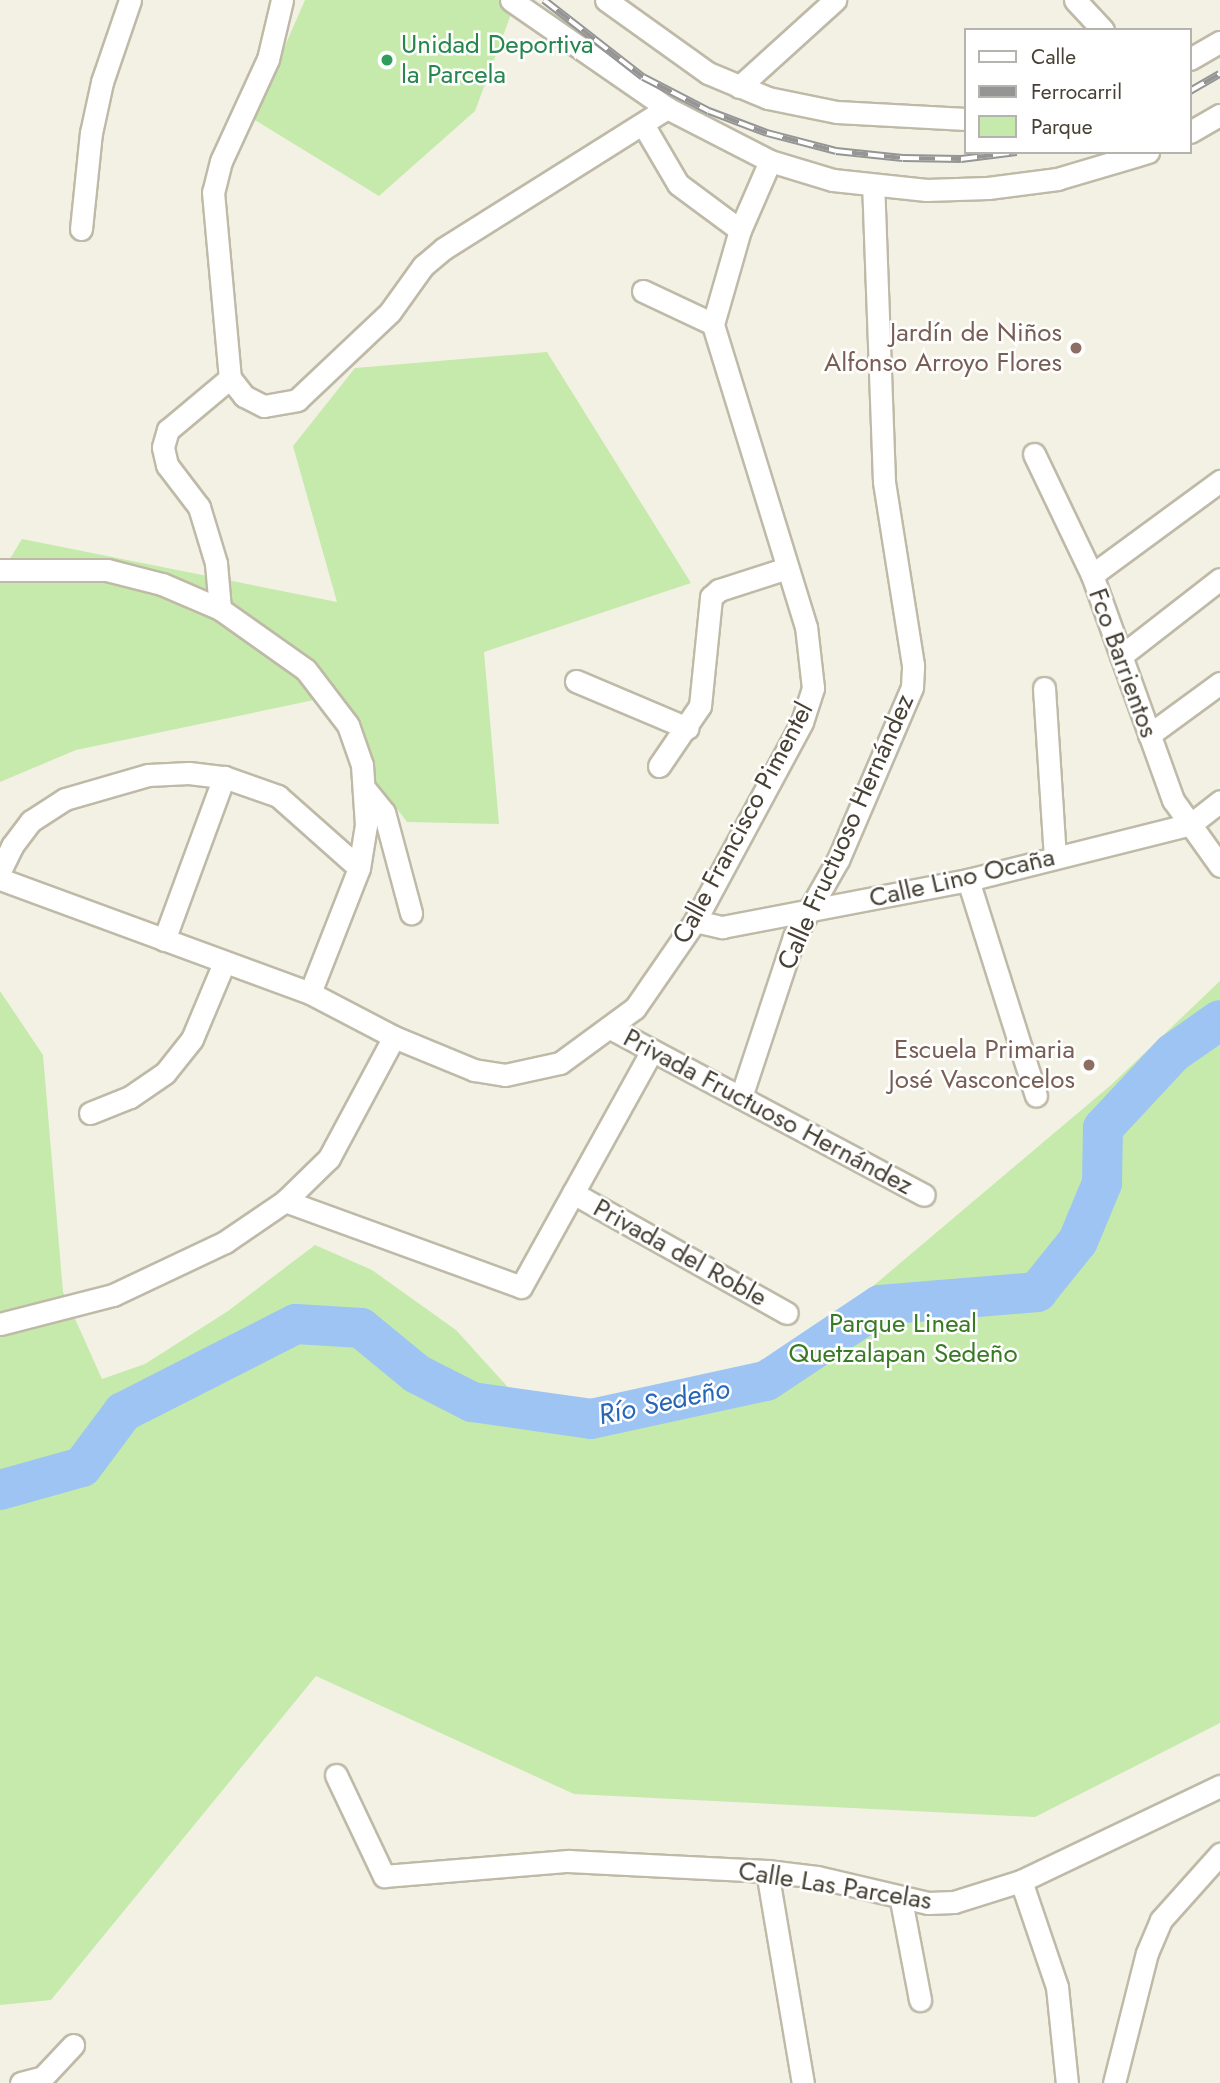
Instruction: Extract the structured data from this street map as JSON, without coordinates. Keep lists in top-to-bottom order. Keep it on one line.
{"streets":{"street":["Fco Barrientos","Calle Francisco Pimentel","Calle Fructuoso Hernández","Calle Lino Ocaña","Privada Fructuoso Hernández","Privada del Roble","Calle Las Parcelas"]},"crossings":[["Fco Barrientos","Calle Lino Ocaña"],["Calle Francisco Pimentel","Calle Lino Ocaña"],["Calle Francisco Pimentel","Privada Fructuoso Hernández"],["Calle Fructuoso Hernández","Calle Lino Ocaña"],["Calle Fructuoso Hernández","Privada Fructuoso Hernández"]],"water":["Río Sedeño"],"parks":["Parque Lineal Quetzalapan Sedeño"],"places":["Unidad Deportiva la Parcela","Jardín de Niños Alfonso Arroyo Flores","Escuela Primaria José Vasconcelos"],"legend":["Calle","Ferrocarril","Parque"]}
